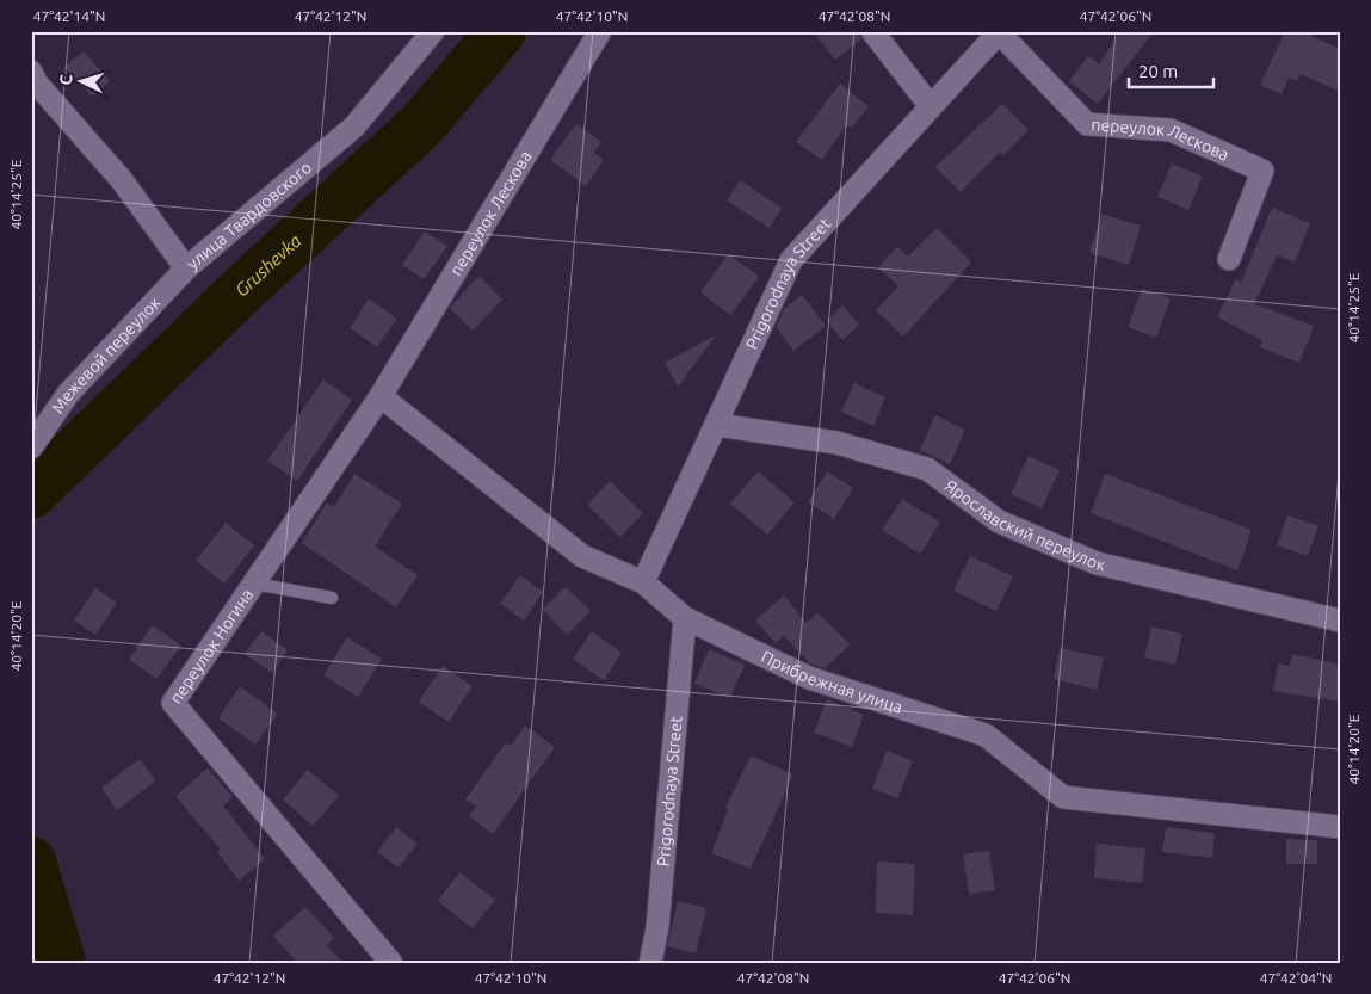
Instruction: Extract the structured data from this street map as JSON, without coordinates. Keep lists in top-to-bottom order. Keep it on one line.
{"streets":{"street":["переулок Лескова","улица Твардовского","Prigorodnaya Street","Межевой переулок","Ярославский переулок","переулок Ногина","Прибрежная улица"]},"crossings":[["переулок Лескова","Prigorodnaya Street"],["переулок Лескова","переулок Ногина"],["переулок Лескова","Прибрежная улица"],["улица Твардовского","Межевой переулок"],["Prigorodnaya Street","Ярославский переулок"],["Prigorodnaya Street","Прибрежная улица"],["переулок Ногина","Прибрежная улица"]],"water":["Grushevka"],"scale_bar":"20 m","north":"left","coordinates":["47°42'14\"N","47°42'12\"N","47°42'10\"N","47°42'08\"N","47°42'06\"N","40°14'25\"E","40°14'20\"E","47°42'04\"N"]}
